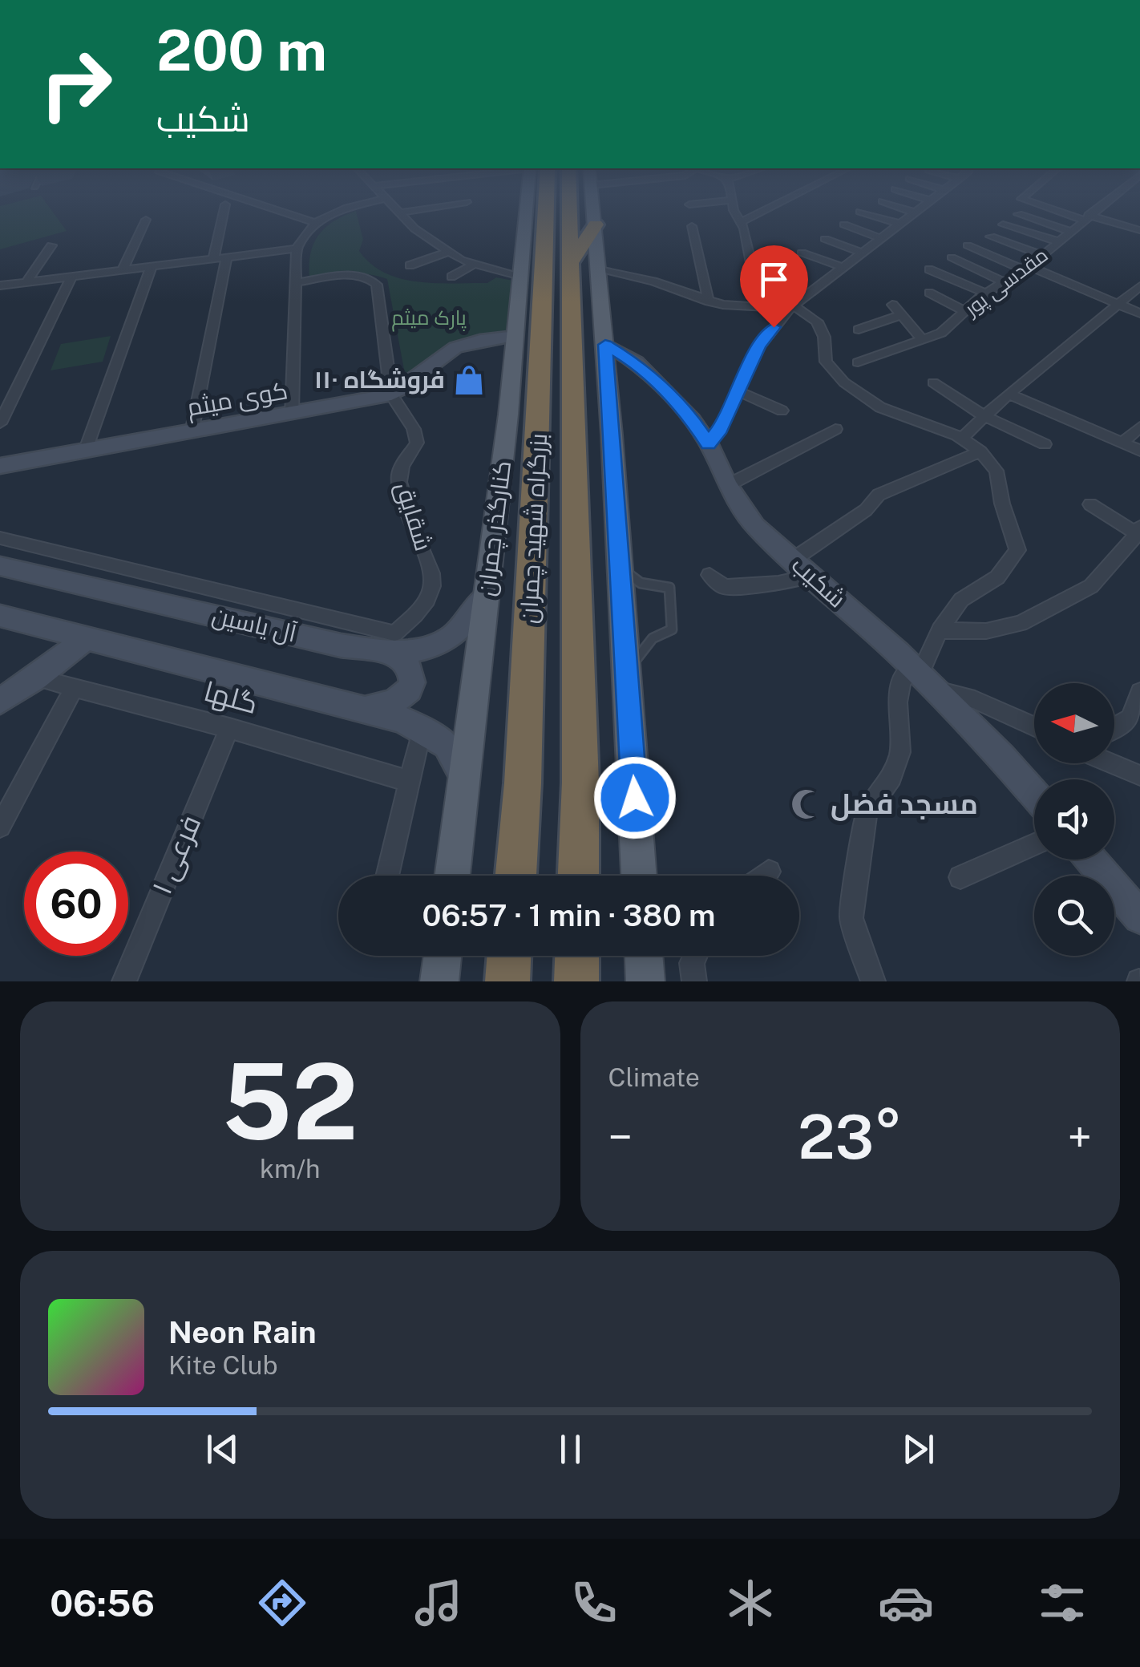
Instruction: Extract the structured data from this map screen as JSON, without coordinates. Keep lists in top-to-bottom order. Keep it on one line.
{"streets":{"highway":["بزرگراه شهید چمران"],"main road":["کوی میثم","کنارگذر چمران","شکیب","آل یاسین"],"street":["مقدسی پور","شقایق","گلها","فرعی ۱"]},"crossings":[["کوی میثم","شقایق"],["کوی میثم","کنارگذر چمران"],["شقایق","آل یاسین"],["کنارگذر چمران","آل یاسین"],["گلها","فرعی ۱"]],"parks":["پارک میثم"],"places":{"shop":["فروشگاه ۱۱۰"],"mosque":["مسجد فضل"]},"north":"left","page":{"turn":["200 m","شکیب"],"limit":"60","trip":"06:57 · 1 min · 380 m","tile":[["52","km/h"],"Climate"],"heat":["−","23°","+"],"song":["Neon Rain","Kite Club"],"tabs":"06:56"}}
